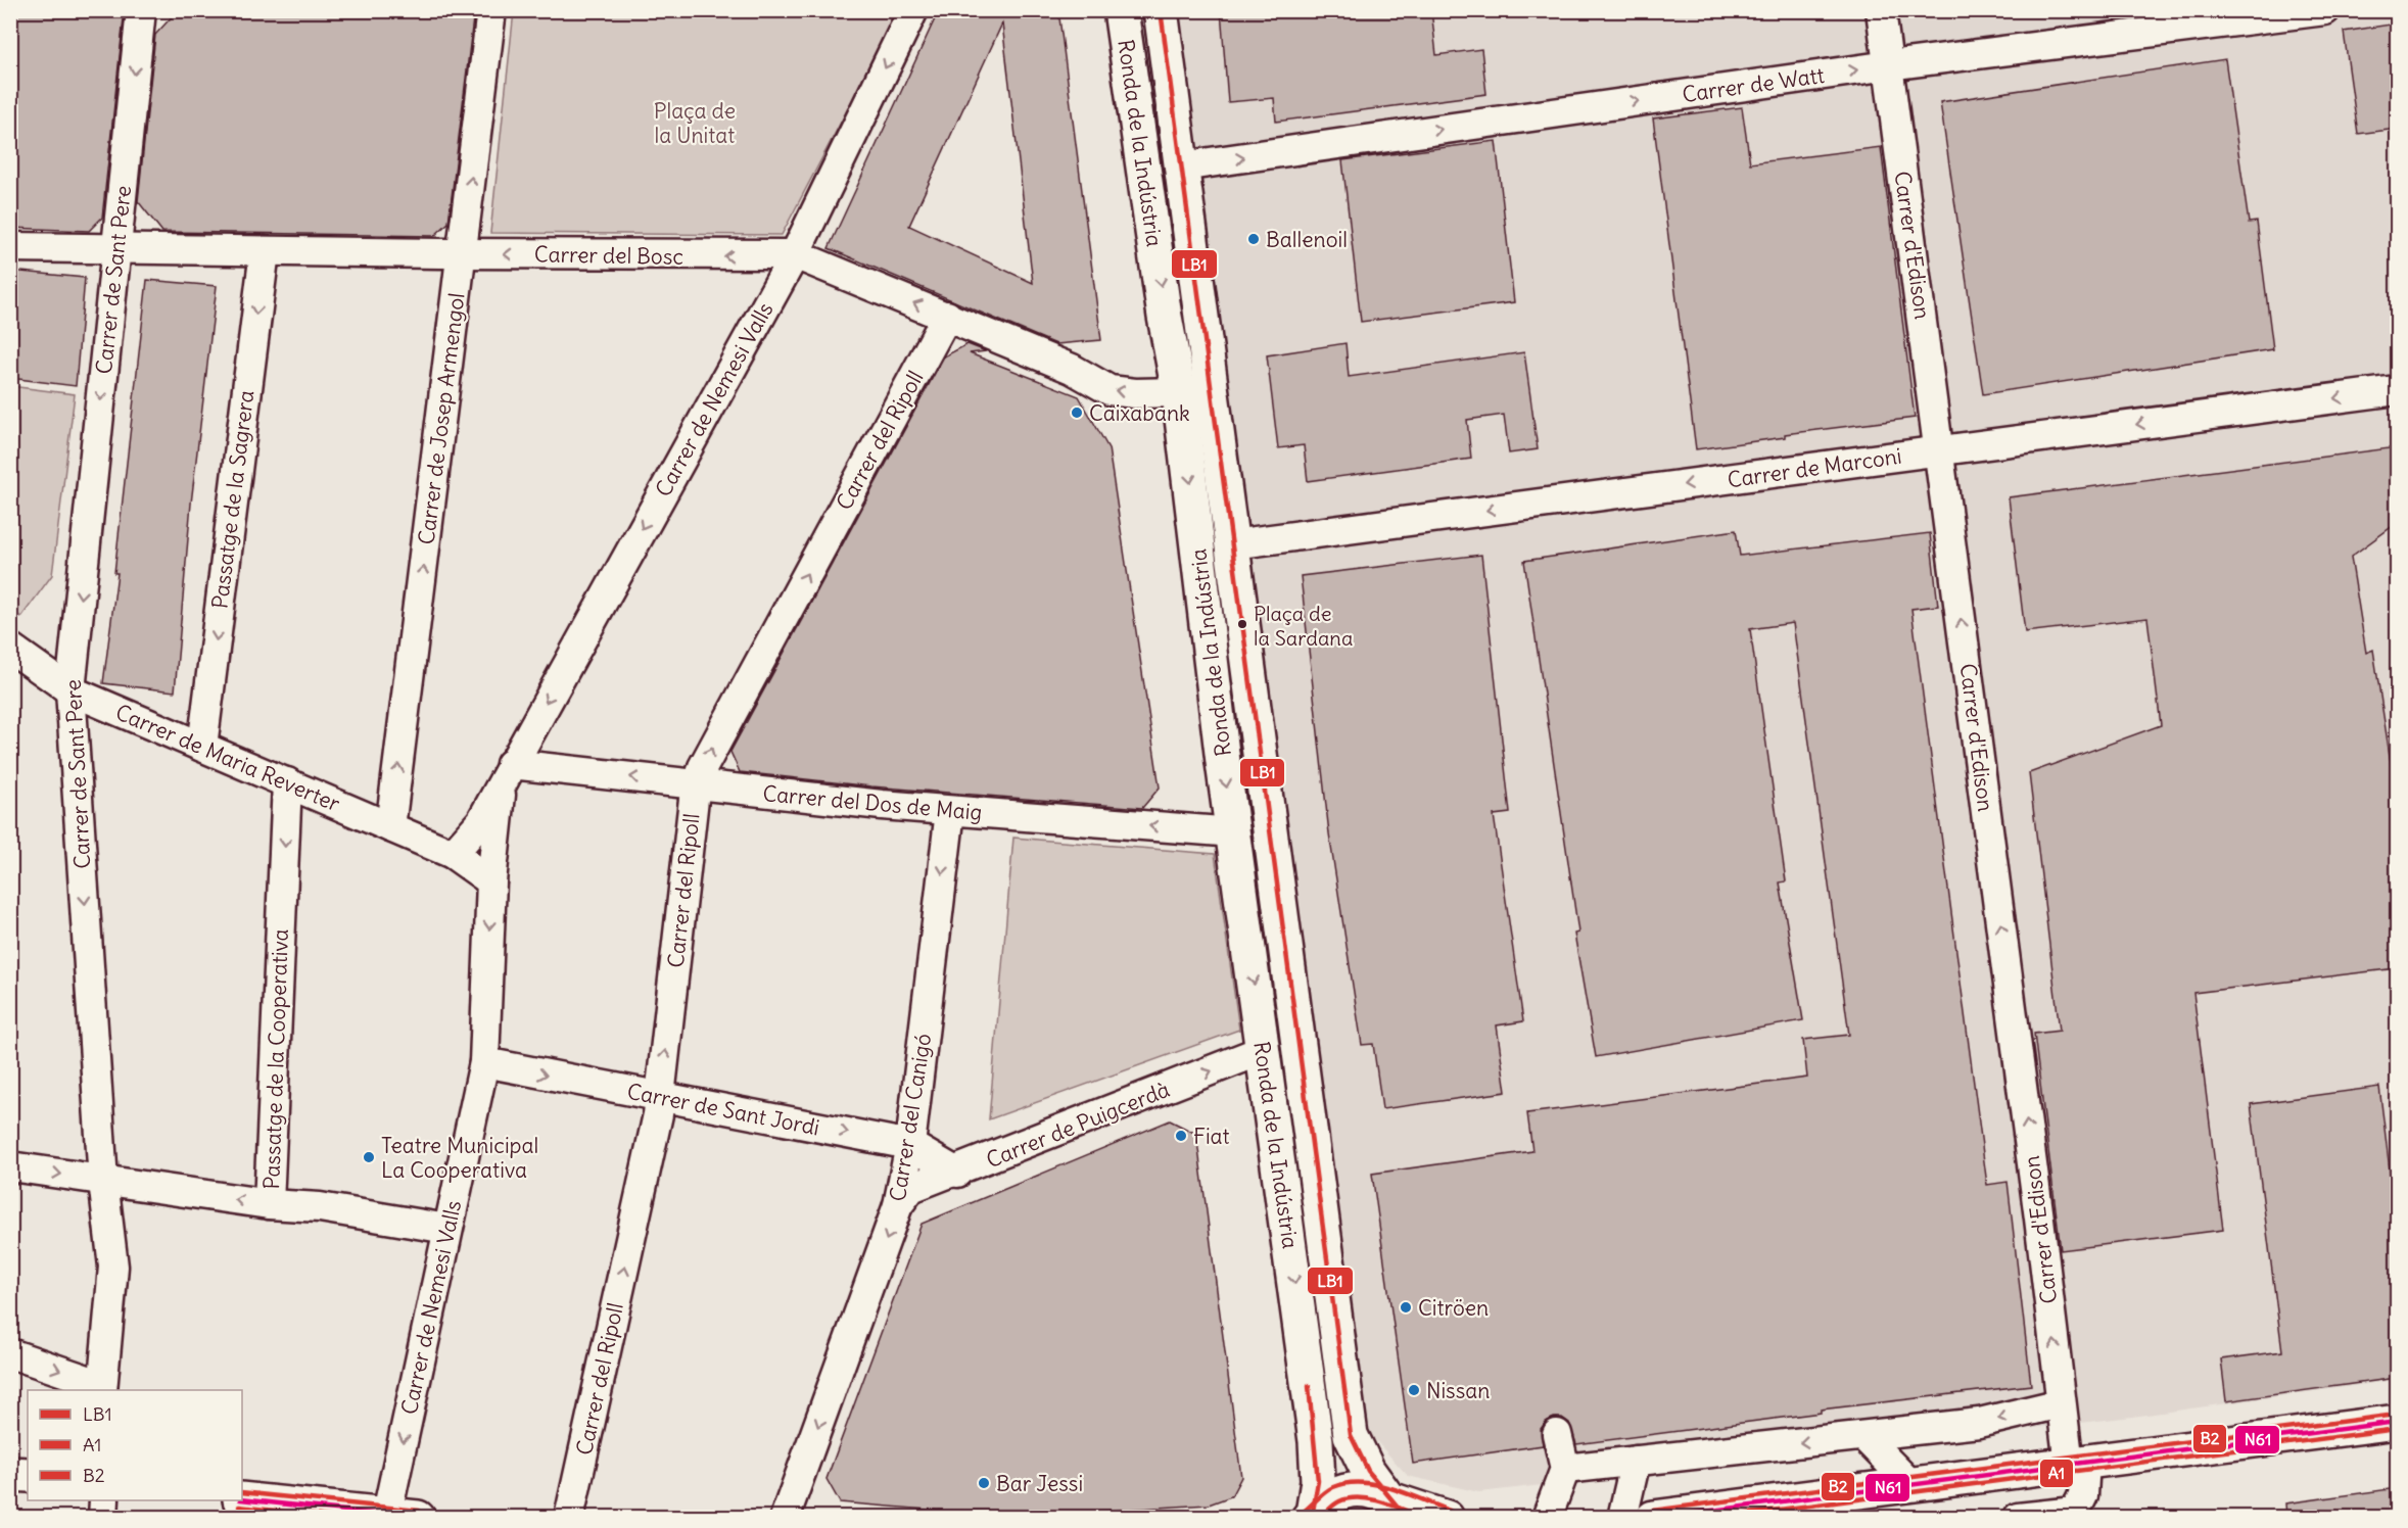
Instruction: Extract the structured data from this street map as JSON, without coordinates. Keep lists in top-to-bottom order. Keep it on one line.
{"streets":{"street":["Carrer de Watt","Ronda de la Indústria","Carrer d'Edison","Carrer del Bosc","Carrer de Sant Pere","Carrer de Nemesi Valls","Carrer de Josep Armengol","Carrer del Ripoll","Carrer de Marconi","Passatge de la Sagrera","Carrer de Maria Reverter","Carrer del Dos de Maig","Passatge de la Cooperativa","Carrer de Sant Jordi","Carrer del Canigó","Carrer de Puigcerdà"]},"crossings":[["Carrer de Watt","Ronda de la Indústria"],["Carrer de Watt","Carrer d'Edison"],["Ronda de la Indústria","Carrer del Bosc"],["Ronda de la Indústria","Carrer de Marconi"],["Ronda de la Indústria","Carrer del Dos de Maig"],["Ronda de la Indústria","Carrer de Puigcerdà"],["Carrer d'Edison","Carrer de Marconi"],["Carrer del Bosc","Carrer de Sant Pere"],["Carrer del Bosc","Carrer de Nemesi Valls"],["Carrer del Bosc","Carrer de Josep Armengol"],["Carrer del Bosc","Carrer del Ripoll"],["Carrer del Bosc","Passatge de la Sagrera"],["Carrer de Sant Pere","Carrer de Maria Reverter"],["Carrer de Sant Pere","Passatge de la Cooperativa"],["Carrer de Nemesi Valls","Carrer de Maria Reverter"],["Carrer de Nemesi Valls","Carrer del Dos de Maig"],["Carrer de Nemesi Valls","Carrer de Sant Jordi"],["Carrer de Josep Armengol","Carrer de Maria Reverter"],["Carrer del Ripoll","Carrer del Dos de Maig"],["Carrer del Ripoll","Carrer de Sant Jordi"],["Passatge de la Sagrera","Carrer de Maria Reverter"],["Carrer de Maria Reverter","Passatge de la Cooperativa"],["Carrer del Dos de Maig","Carrer del Canigó"],["Carrer de Sant Jordi","Carrer del Canigó"],["Carrer de Sant Jordi","Carrer de Puigcerdà"],["Carrer del Canigó","Carrer de Puigcerdà"]],"one_way":["Carrer de Watt","Carrer d'Edison","Carrer del Bosc","Carrer de Sant Pere","Carrer de Nemesi Valls","Carrer de Josep Armengol","Carrer del Ripoll","Carrer de Marconi","Passatge de la Sagrera","Carrer del Dos de Maig","Carrer de Sant Jordi","Carrer del Canigó","Carrer de Puigcerdà"],"parks":["Plaça de la Unitat"],"places":["Ballenoil","Caixabank","Plaça de la Sardana","Fiat","Teatre Municipal La Cooperativa","Citröen","Nissan","Bar Jessi"],"lines":["transit line LB1","transit line B2","transit line N61","transit line A1"],"legend":["LB1","A1","B2"]}
